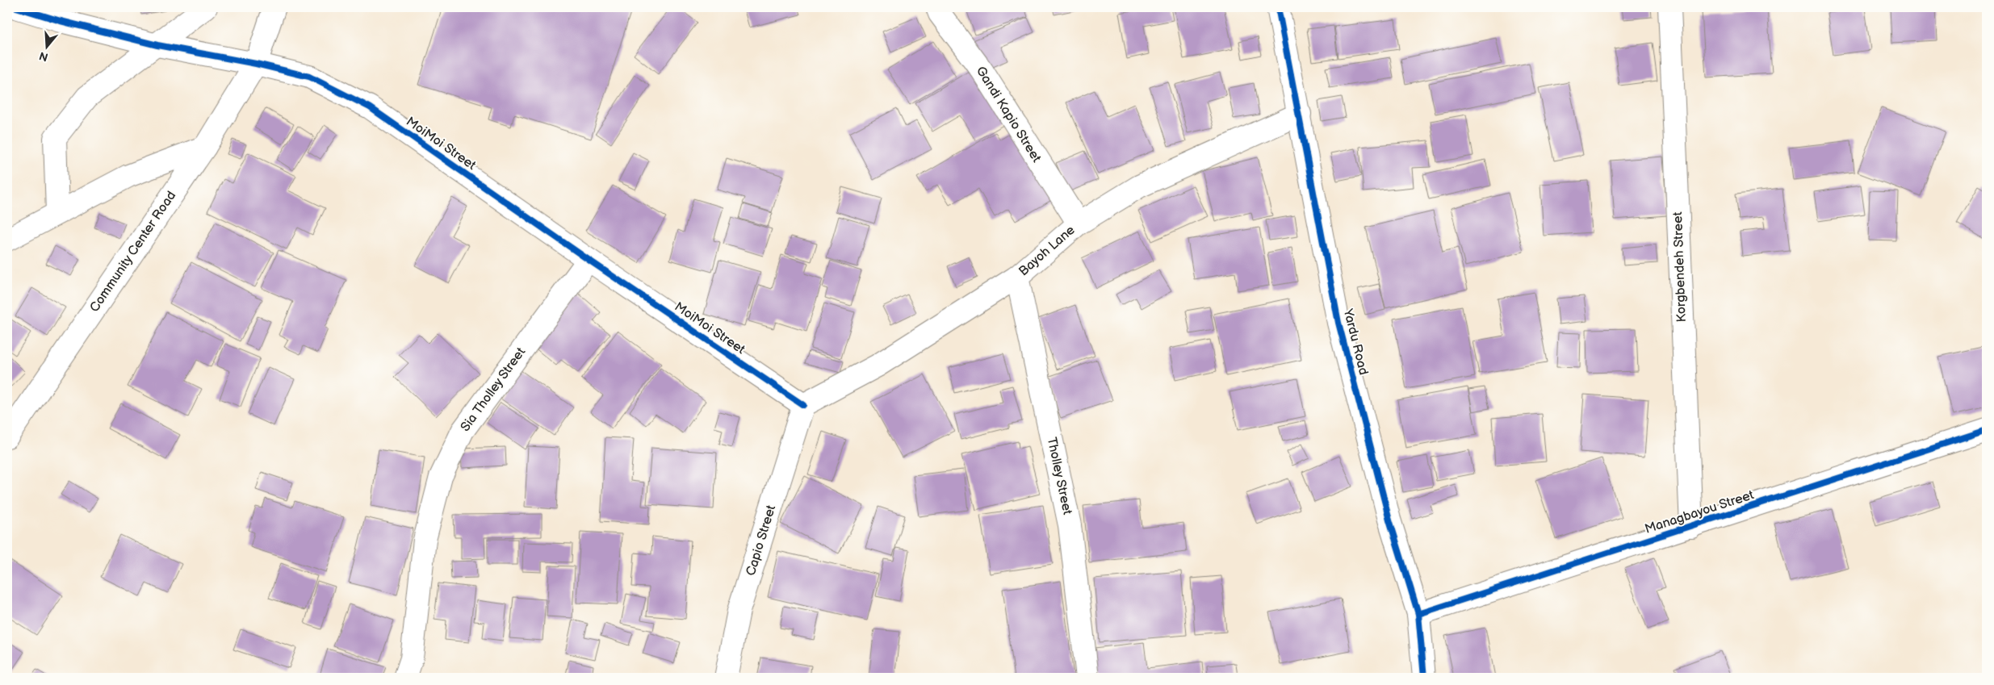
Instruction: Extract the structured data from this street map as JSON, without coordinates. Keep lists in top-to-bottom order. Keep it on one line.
{"streets":{"street":["Gandi Kapio Street","MoiMoi Street","Bayoh Lane","Community Center Road","Korgbendeh Street","Yardu Road","Sia Tholley Street","Tholley Street","Managbayou Street","Capio Street"]},"crossings":[["Gandi Kapio Street","Bayoh Lane"],["MoiMoi Street","Bayoh Lane"],["MoiMoi Street","Community Center Road"],["MoiMoi Street","Sia Tholley Street"],["MoiMoi Street","Capio Street"],["Bayoh Lane","Yardu Road"],["Bayoh Lane","Tholley Street"],["Bayoh Lane","Capio Street"],["Korgbendeh Street","Managbayou Street"],["Yardu Road","Managbayou Street"]],"north":"bottom"}
